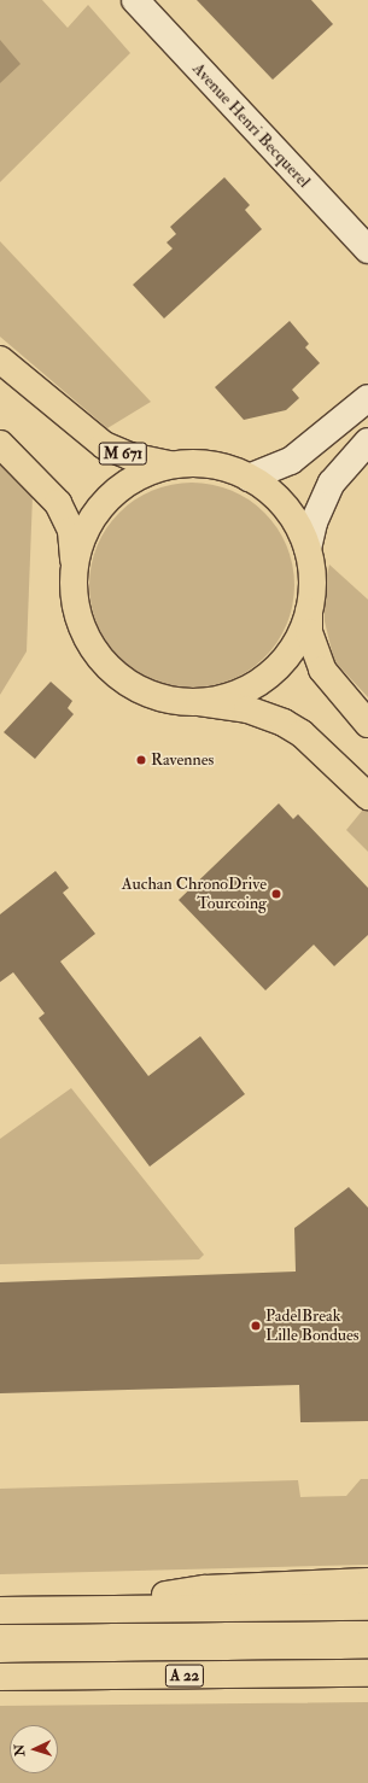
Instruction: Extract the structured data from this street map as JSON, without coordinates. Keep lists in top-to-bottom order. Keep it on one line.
{"streets":{"main road":["M 671","A 22"],"street":["Avenue Henri Becquerel"]},"places":["Ravennes","Auchan ChronoDrive Tourcoing","PadelBreak Lille Bondues"],"north":"left"}
